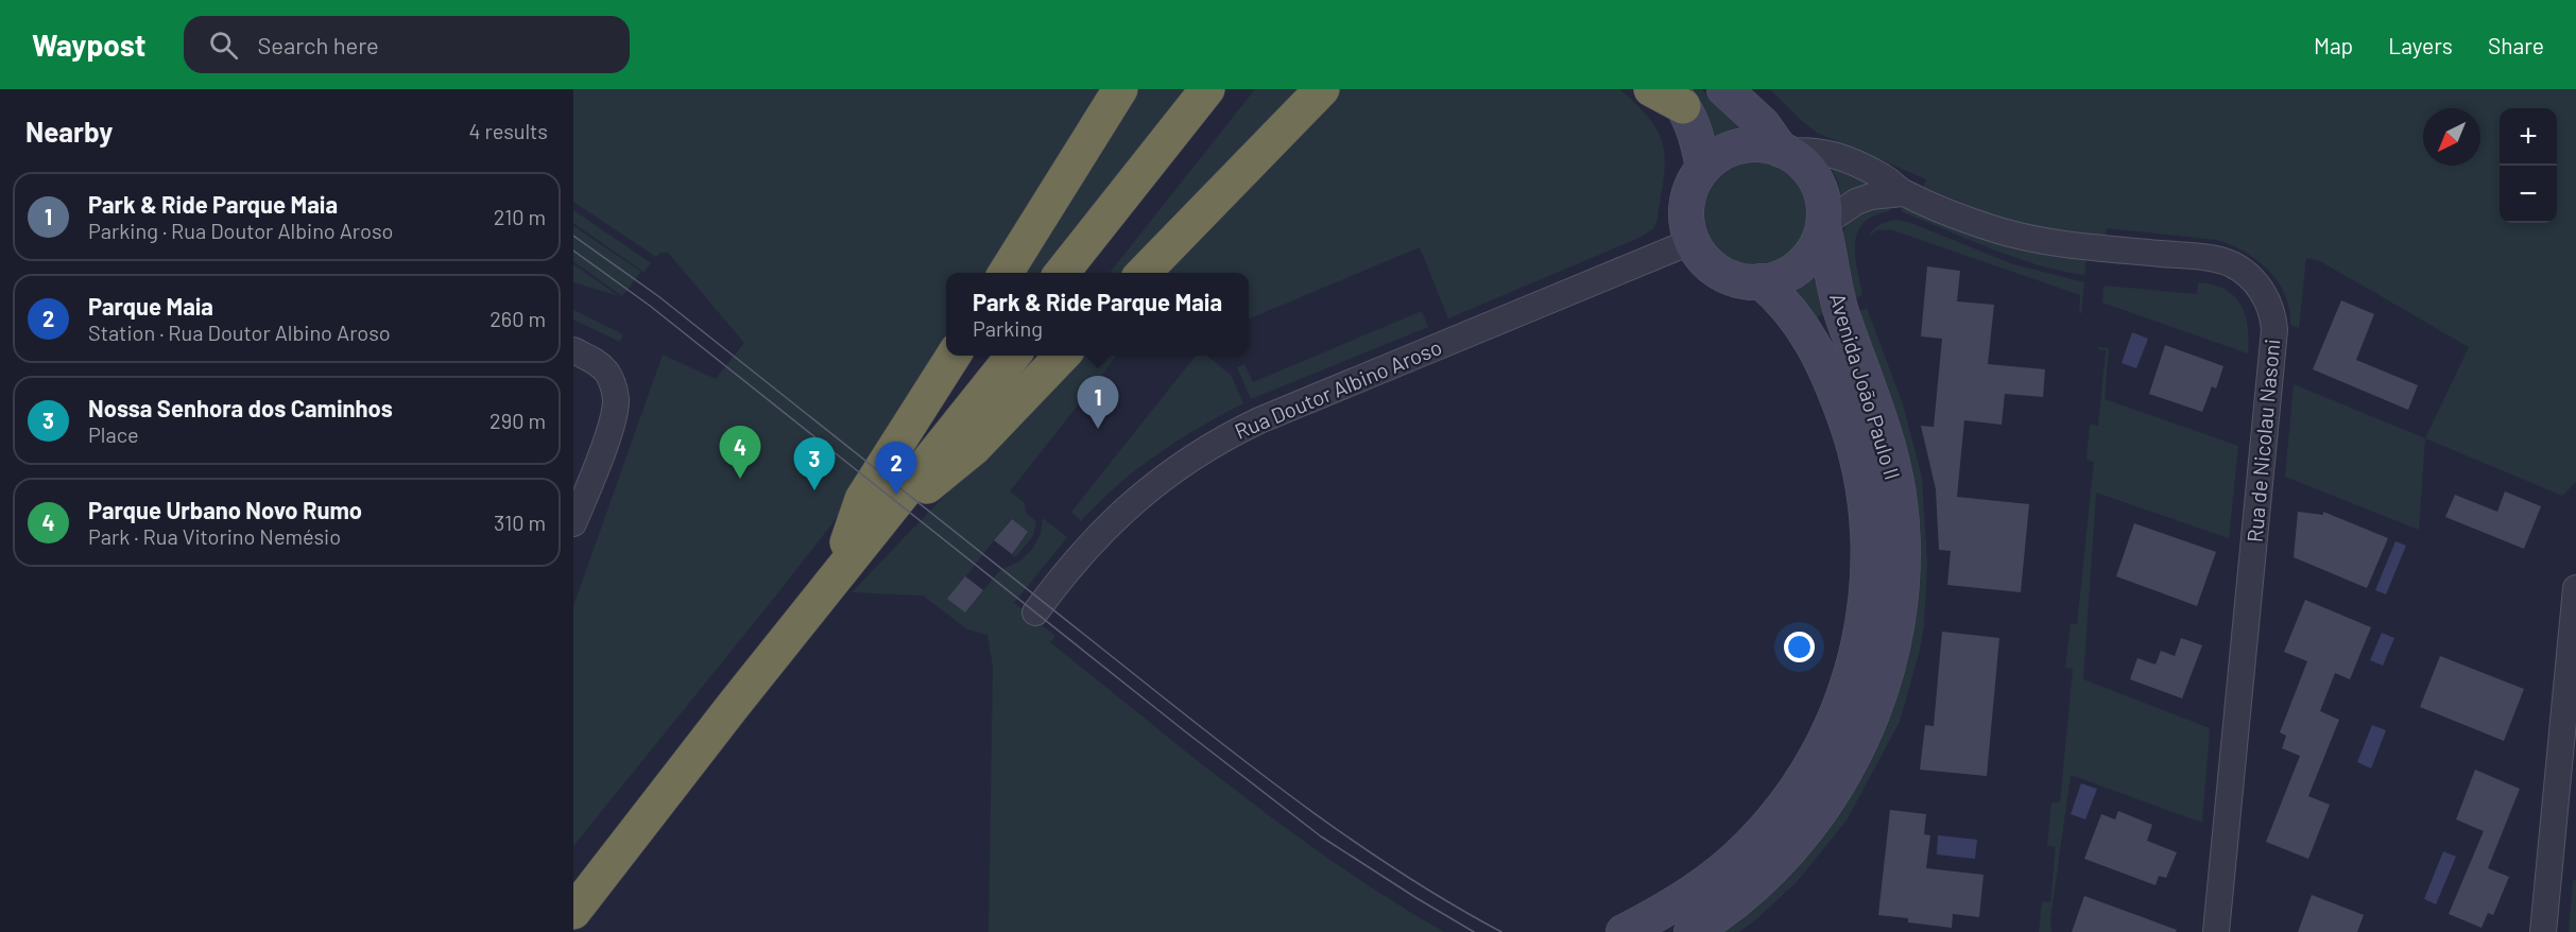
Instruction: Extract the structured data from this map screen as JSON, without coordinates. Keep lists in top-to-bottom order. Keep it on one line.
{"streets":{"main road":["Avenida João Paulo II"],"street":["Rua Doutor Albino Aroso","Rua de Nicolau Nasoni"]},"crossings":[["Avenida João Paulo II","Rua Doutor Albino Aroso"],["Avenida João Paulo II","Rua de Nicolau Nasoni"],["Rua Doutor Albino Aroso","Rua de Nicolau Nasoni"]],"north":"bottom left","page":{"header":"Waypost","search":"Search here","nav":["Map","Layers","Share"],"heading":["Nearby","4 results"],"map_buttons":["+","−"],"list":[{"mark":"1","name":"Park & Ride Parque Maia","note":"Parking · Rua Doutor Albino Aroso","value":"210 m"},{"mark":"2","name":"Parque Maia","note":"Station · Rua Doutor Albino Aroso","value":"260 m"},{"mark":"3","name":"Nossa Senhora dos Caminhos","note":"Place","value":"290 m"},{"mark":"4","name":"Parque Urbano Novo Rumo","note":"Park · Rua Vitorino Nemésio","value":"310 m"}],"popup":["Park & Ride Parque Maia","Parking"],"pins":["1","4","3","2"]}}
